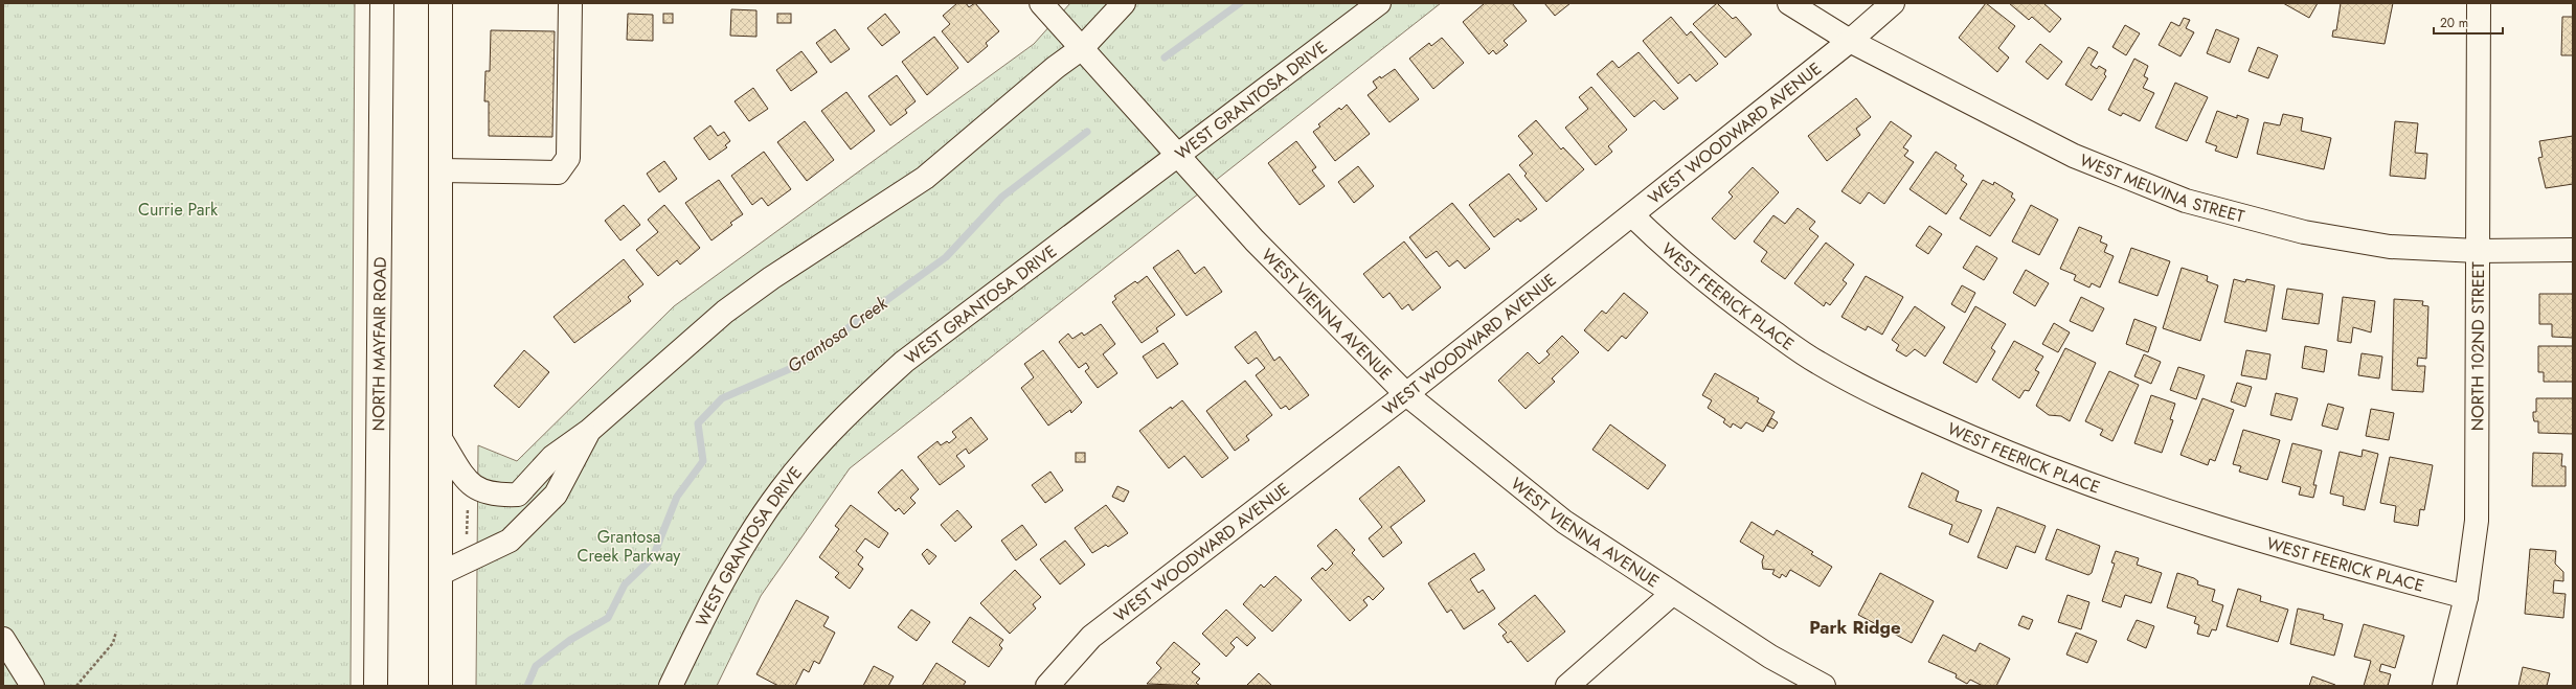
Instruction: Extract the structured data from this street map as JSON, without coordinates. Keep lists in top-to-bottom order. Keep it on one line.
{"streets":{"street":["WEST GRANTOSA DRIVE","WEST WOODWARD AVENUE","WEST MELVINA STREET","WEST FEERICK PLACE","WEST VIENNA AVENUE","NORTH MAYFAIR ROAD","NORTH 102ND STREET"]},"crossings":[["WEST GRANTOSA DRIVE","WEST VIENNA AVENUE"],["WEST WOODWARD AVENUE","WEST MELVINA STREET"],["WEST WOODWARD AVENUE","WEST FEERICK PLACE"],["WEST WOODWARD AVENUE","WEST VIENNA AVENUE"],["WEST MELVINA STREET","NORTH 102ND STREET"],["WEST FEERICK PLACE","NORTH 102ND STREET"]],"districts":["Park Ridge"],"water":["Grantosa Creek"],"parks":["Currie Park","Grantosa Creek Parkway"],"scale_bar":"20 m"}
